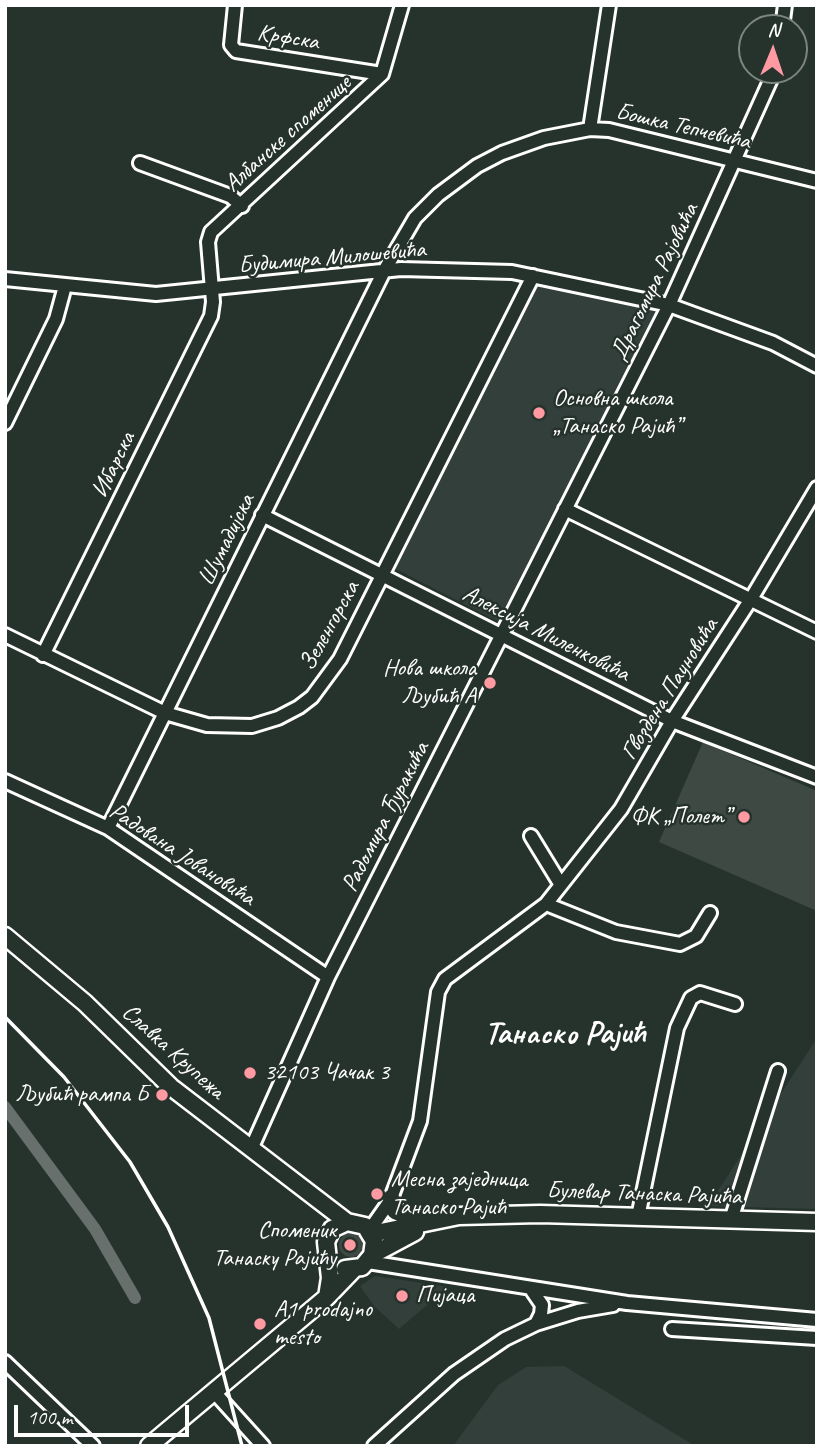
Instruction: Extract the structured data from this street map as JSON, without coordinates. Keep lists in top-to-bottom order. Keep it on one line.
{"streets":{"main road":["Славка Крупежа","Булевар Танаска Рајића"],"street":["Крфска","Бошка Тепчевића","Албанске споменице","Будимира Милошевића","Драгомира Рајовића","Ибарска","Шумадијска","Зеленгорска","Алексија Миленковића","Гвоздена Пауновића","Радомира Ђуракића","Радована Јовановића"]},"crossings":[["Крфска","Албанске споменице"],["Бошка Тепчевића","Будимира Милошевића"],["Бошка Тепчевића","Драгомира Рајовића"],["Бошка Тепчевића","Шумадијска"],["Албанске споменице","Будимира Милошевића"],["Албанске споменице","Ибарска"],["Будимира Милошевића","Драгомира Рајовића"],["Будимира Милошевића","Ибарска"],["Будимира Милошевића","Шумадијска"],["Будимира Милошевића","Зеленгорска"],["Драгомира Рајовића","Радомира Ђуракића"],["Ибарска","Зеленгорска"],["Шумадијска","Зеленгорска"],["Шумадијска","Алексија Миленковића"],["Шумадијска","Радована Јовановића"],["Зеленгорска","Алексија Миленковића"],["Алексија Миленковића","Гвоздена Пауновића"],["Алексија Миленковића","Радомира Ђуракића"],["Гвоздена Пауновића","Славка Крупежа"],["Радомира Ђуракића","Радована Јовановића"],["Радомира Ђуракића","Славка Крупежа"]],"districts":["Танаско Рајић"],"places":["Основна школа „Танаско Рајић”","Нова школа Љубић А","ФК „Полет”","32103 Чачак 3","Љубић рампа Б","Месна заједница Танаско Рајић","Споменик Танаску Рајићу","Пијаца","A1 prodajno mesto"],"scale_bar":"100 m","north":"top"}
